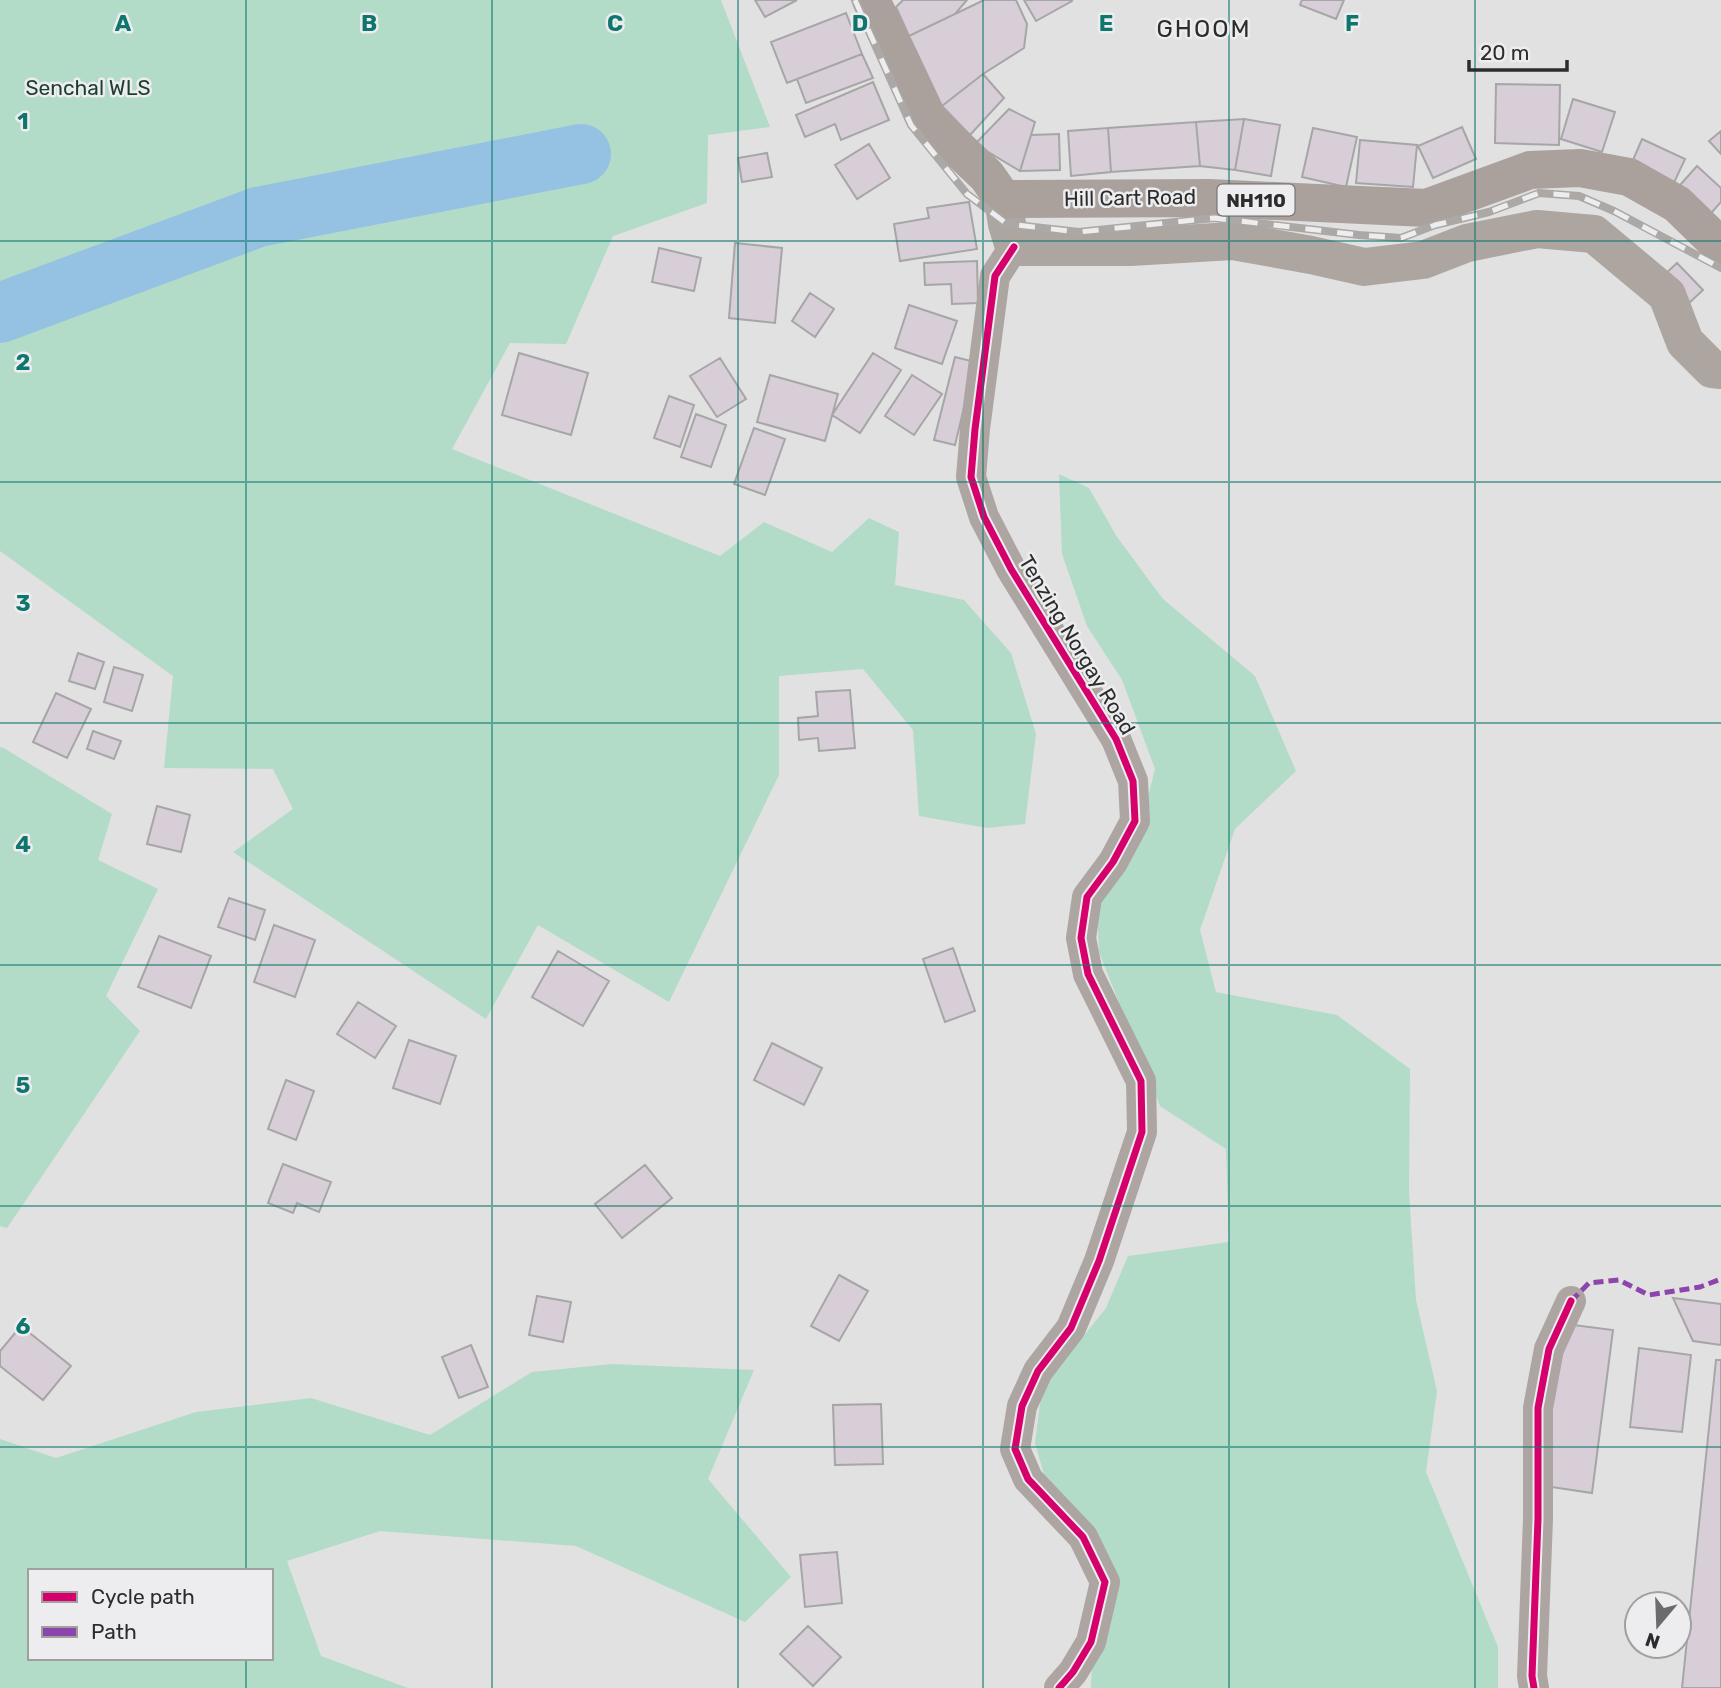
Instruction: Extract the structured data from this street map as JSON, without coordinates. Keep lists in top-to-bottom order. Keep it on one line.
{"streets":{"highway":["Hill Cart Road","NH110"],"street":["Tenzing Norgay Road"]},"districts":["GHOOM"],"parks":["Senchal WLS"],"legend":["Cycle path","Path"],"scale_bar":"20 m","north":"bottom","grid":{"columns":["A","B","C","D","E","F"],"rows":["1","2","3","4","5","6"]}}
